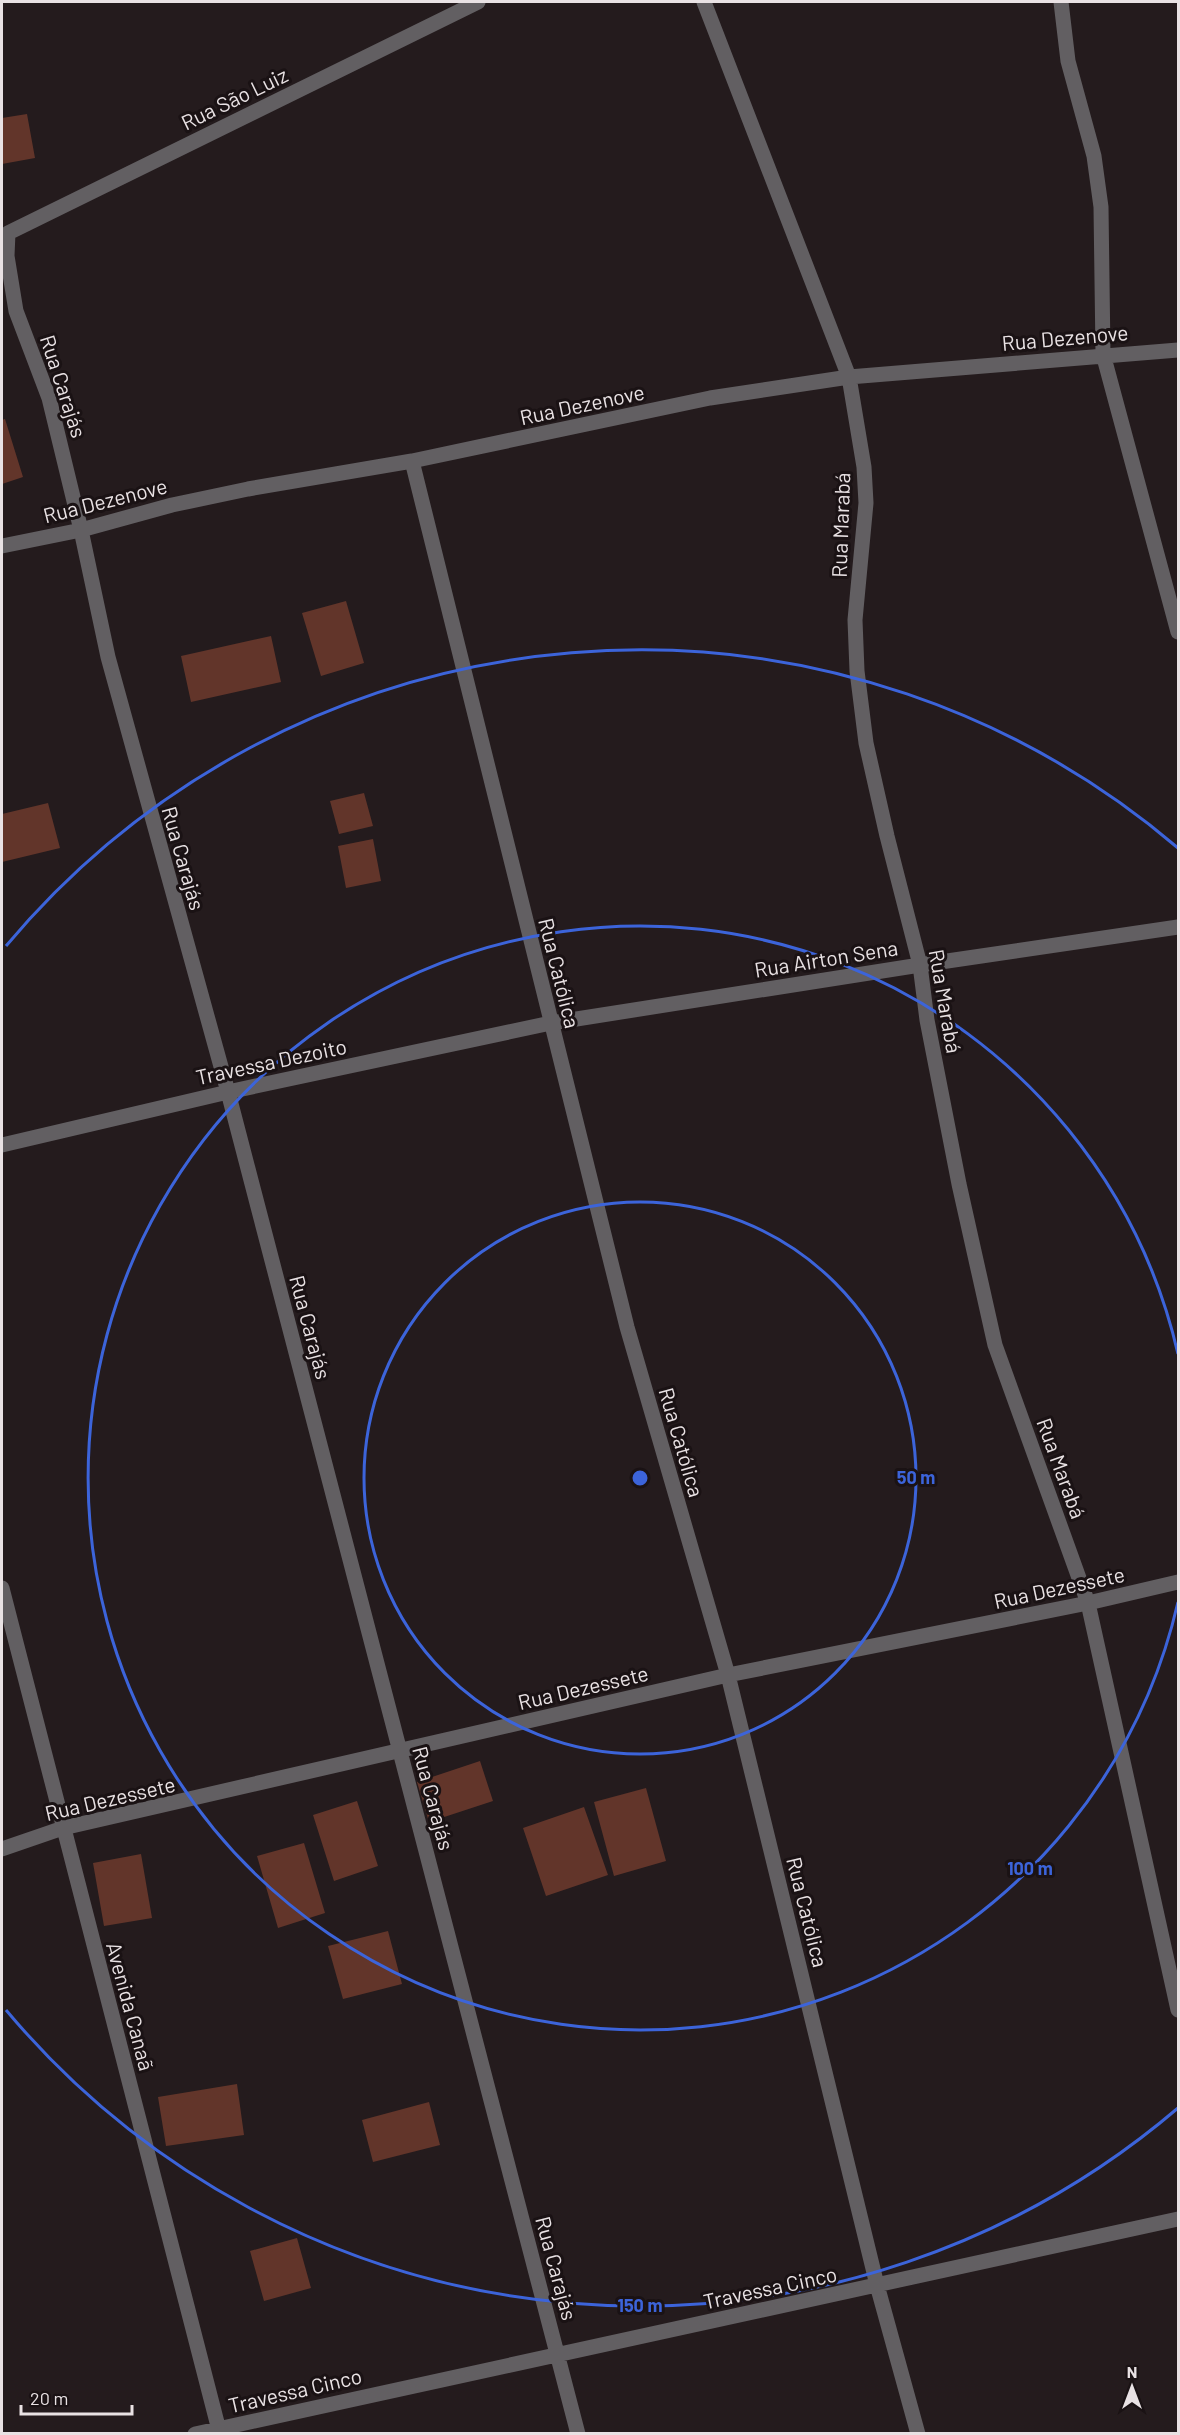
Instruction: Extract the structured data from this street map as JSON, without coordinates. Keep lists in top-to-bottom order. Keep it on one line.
{"streets":{"street":["Rua São Luiz","Rua Dezenove","Rua Carajás","Rua Marabá","Rua Airton Sena","Rua Católica","Travessa Dezoito","Rua Dezessete","Avenida Canaã","Travessa Cinco"]},"crossings":[["Rua São Luiz","Rua Carajás"],["Rua Dezenove","Rua Carajás"],["Rua Dezenove","Rua Marabá"],["Rua Dezenove","Rua Católica"],["Rua Carajás","Travessa Dezoito"],["Rua Carajás","Rua Dezessete"],["Rua Carajás","Travessa Cinco"],["Rua Marabá","Rua Airton Sena"],["Rua Marabá","Rua Dezessete"],["Rua Airton Sena","Rua Católica"],["Rua Airton Sena","Travessa Dezoito"],["Rua Católica","Travessa Dezoito"],["Rua Católica","Rua Dezessete"],["Rua Católica","Travessa Cinco"],["Rua Dezessete","Avenida Canaã"],["Avenida Canaã","Travessa Cinco"]],"scale_bar":"20 m","north":"top","rings":["50 m","100 m","150 m"]}
